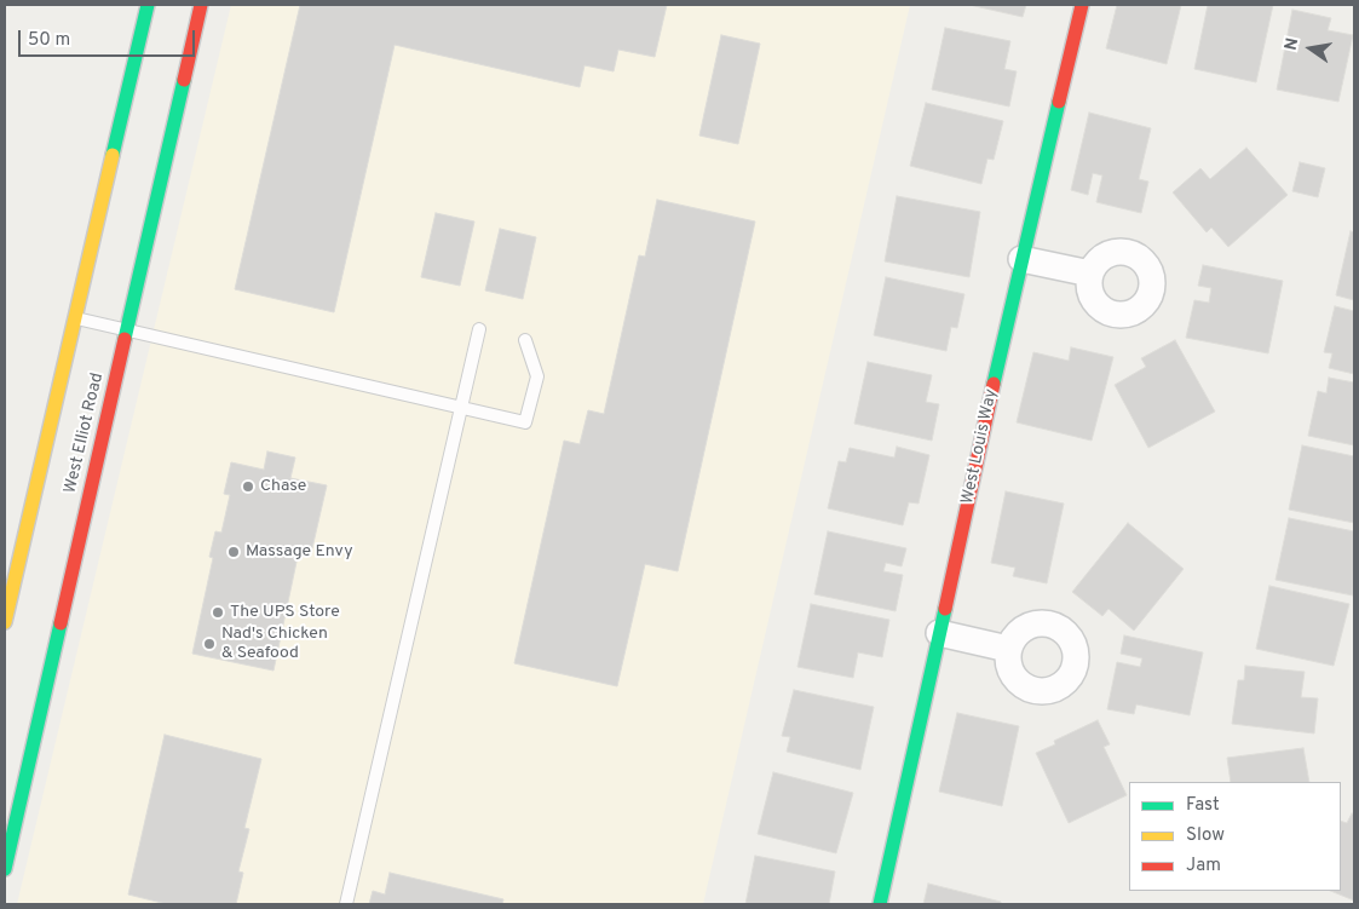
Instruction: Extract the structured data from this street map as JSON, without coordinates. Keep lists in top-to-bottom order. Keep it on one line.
{"streets":{"main road":["West Elliot Road","West Louis Way"]},"places":["Chase","Massage Envy","The UPS Store","Nad's Chicken & Seafood"],"legend":["Fast","Slow","Jam"],"scale_bar":"50 m","north":"left"}
